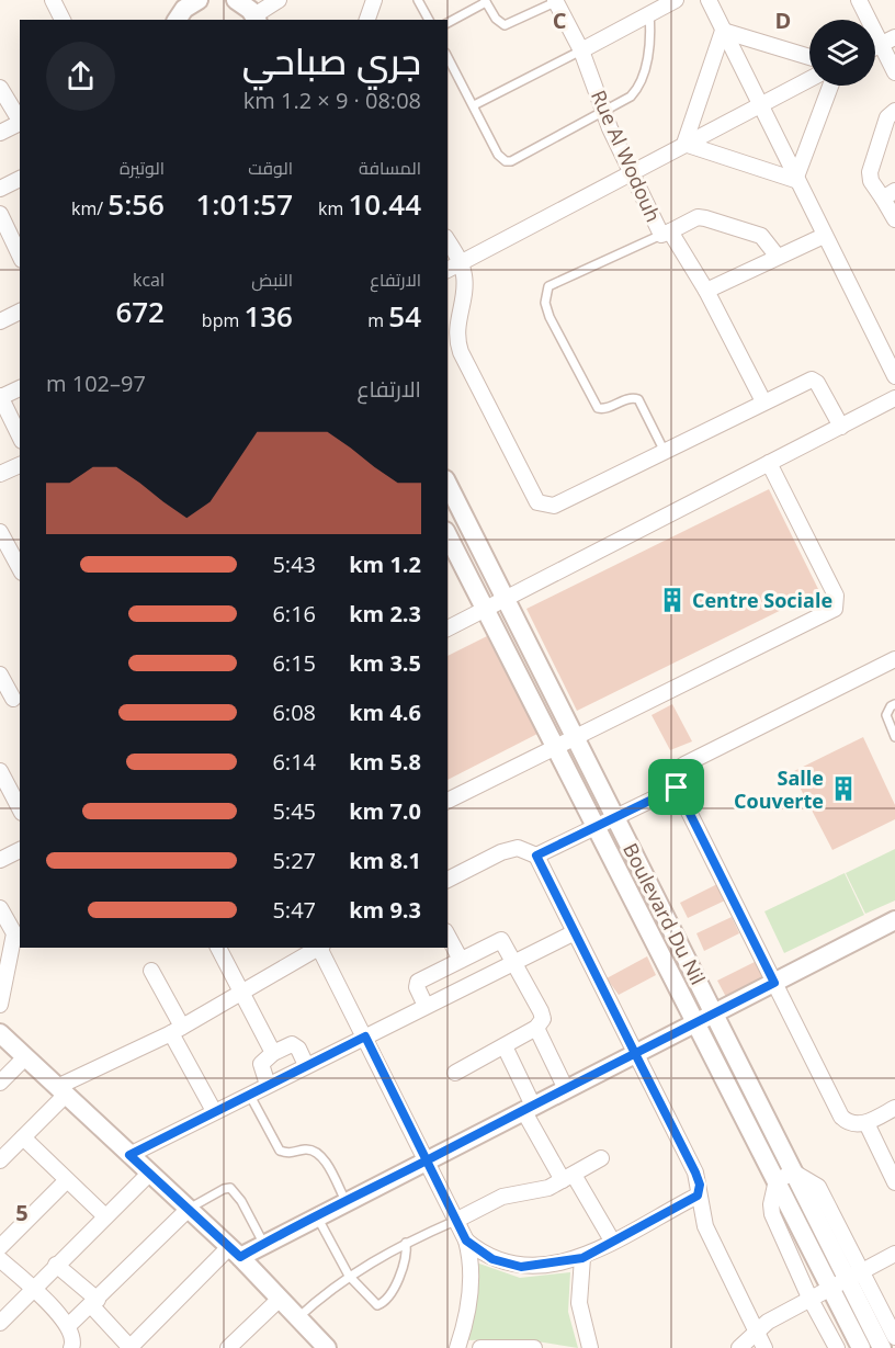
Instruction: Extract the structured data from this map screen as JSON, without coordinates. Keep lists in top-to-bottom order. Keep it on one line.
{"streets":{"street":["Rue Al Wodouh","Boulevard Du Nil"]},"places":{"building":["Centre Sociale","Salle Couverte"]},"page":{"heading":["جري صباحي","08:08 · 9 × 1.2 km"],"stats":[["المسافة","10.44 km"],["الوقت","1:01:57"],["الوتيرة","5:56 /km"],["الارتفاع","54 m"],["النبض","136 bpm"],["kcal","672"]],"chart":["الارتفاع","97–102 m"],"list":[{"name":"1.2 km","note":"5:43"},{"name":"2.3 km","note":"6:16"},{"name":"3.5 km","note":"6:15"},{"name":"4.6 km","note":"6:08"},{"name":"5.8 km","note":"6:14"},{"name":"7.0 km","note":"5:45"},{"name":"8.1 km","note":"5:27"},{"name":"9.3 km","note":"5:47"}]},"grid":{"columns":["C","D"],"rows":["5"]}}
